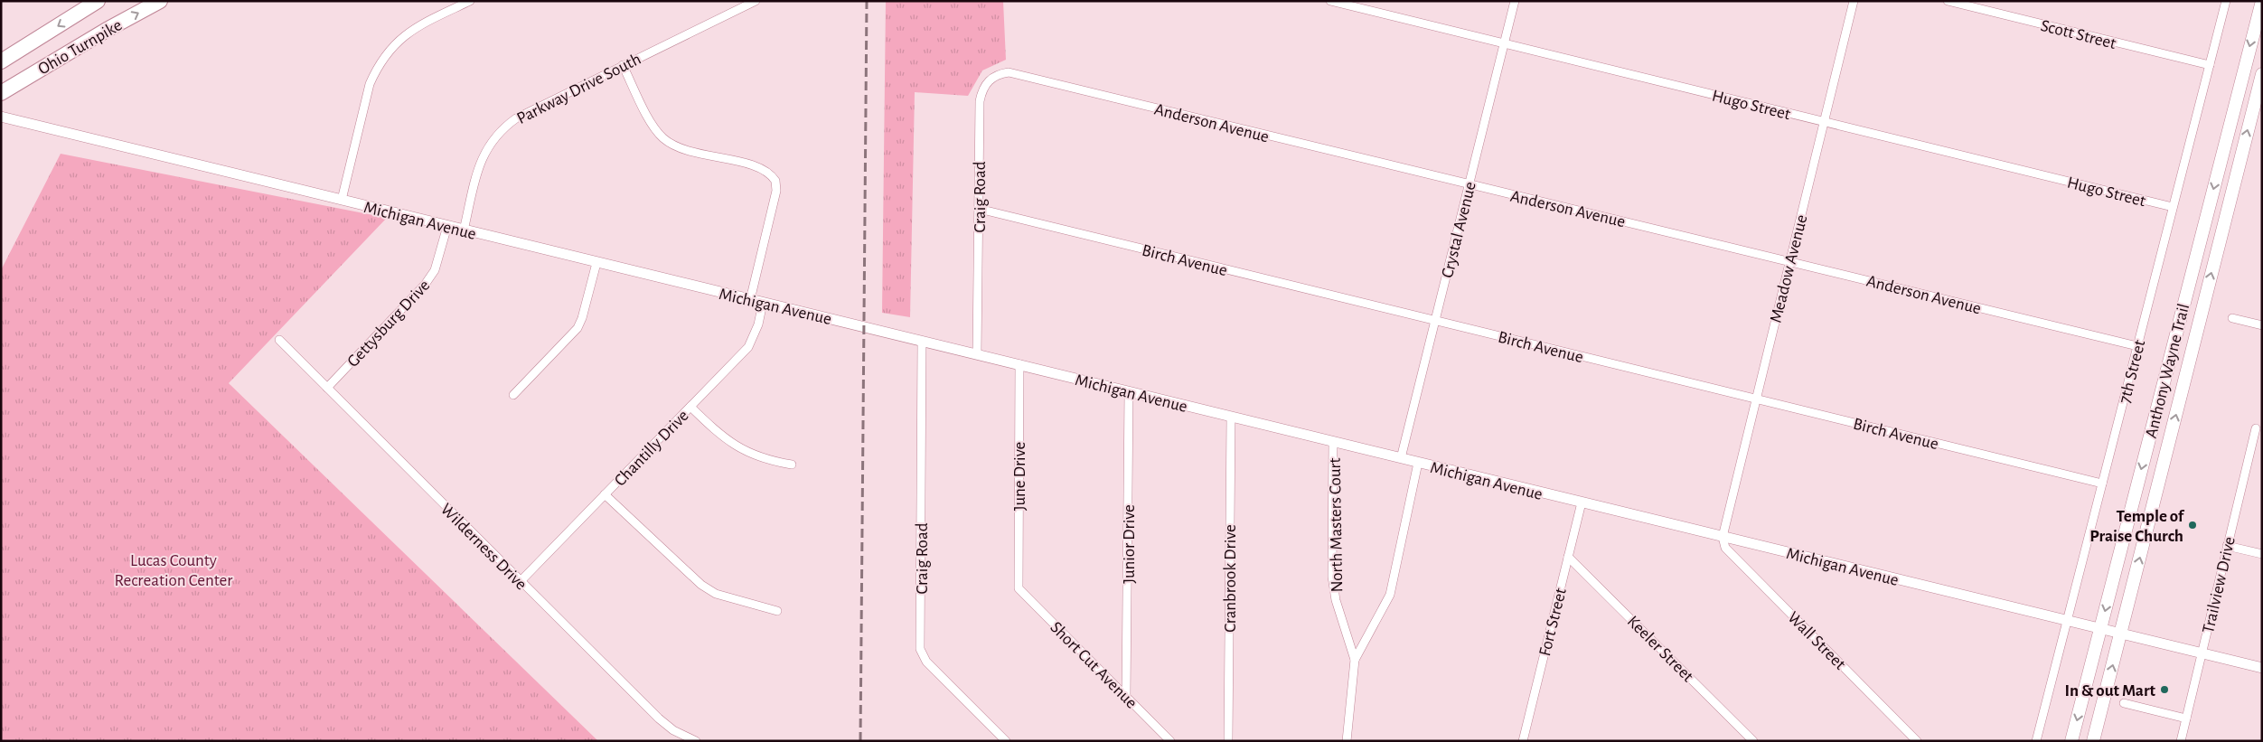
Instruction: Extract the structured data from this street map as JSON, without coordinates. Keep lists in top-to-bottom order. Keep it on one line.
{"streets":{"highway":["Ohio Turnpike","Anthony Wayne Trail"],"street":["Scott Street","Parkway Drive South","Hugo Street","Anderson Avenue","Craig Road","Michigan Avenue","Crystal Avenue","Birch Avenue","Meadow Avenue","Gettysburg Drive","7th Street","Chantilly Drive","June Drive","North Masters Court","Junior Drive","Wilderness Drive","Cranbrook Drive","Trailview Drive","Fort Street","Wall Street","Keeler Street","Short Cut Avenue"]},"crossings":[["Scott Street","7th Street"],["Parkway Drive South","Michigan Avenue"],["Hugo Street","Crystal Avenue"],["Hugo Street","Meadow Avenue"],["Hugo Street","7th Street"],["Anderson Avenue","Craig Road"],["Anderson Avenue","Crystal Avenue"],["Anderson Avenue","Meadow Avenue"],["Anderson Avenue","7th Street"],["Craig Road","Michigan Avenue"],["Craig Road","Birch Avenue"],["Michigan Avenue","Crystal Avenue"],["Michigan Avenue","Meadow Avenue"],["Michigan Avenue","Gettysburg Drive"],["Michigan Avenue","Anthony Wayne Trail"],["Michigan Avenue","7th Street"],["Michigan Avenue","Chantilly Drive"],["Michigan Avenue","June Drive"],["Michigan Avenue","North Masters Court"],["Michigan Avenue","Junior Drive"],["Michigan Avenue","Cranbrook Drive"],["Michigan Avenue","Trailview Drive"],["Michigan Avenue","Fort Street"],["Michigan Avenue","Wall Street"],["Crystal Avenue","Birch Avenue"],["Birch Avenue","Meadow Avenue"],["Birch Avenue","7th Street"],["Meadow Avenue","Wall Street"],["Gettysburg Drive","Wilderness Drive"],["Chantilly Drive","Wilderness Drive"],["June Drive","Short Cut Avenue"],["Junior Drive","Short Cut Avenue"],["Fort Street","Keeler Street"]],"parks":["Lucas County Recreation Center"],"places":["Temple of Praise Church","In & out Mart"]}
